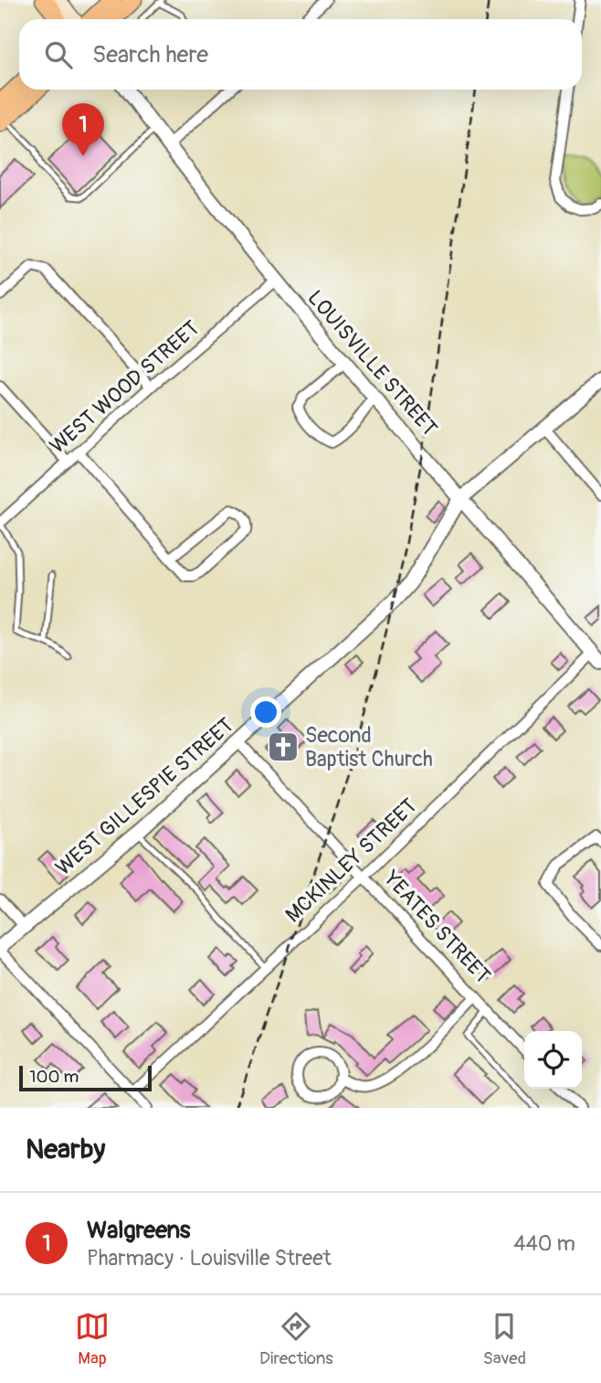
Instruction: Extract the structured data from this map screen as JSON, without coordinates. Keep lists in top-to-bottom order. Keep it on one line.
{"streets":{"street":["LOUISVILLE STREET","WEST WOOD STREET","WEST GILLESPIE STREET","MCKINLEY STREET","YEATES STREET"]},"crossings":[["LOUISVILLE STREET","WEST WOOD STREET"],["LOUISVILLE STREET","WEST GILLESPIE STREET"],["LOUISVILLE STREET","MCKINLEY STREET"],["WEST GILLESPIE STREET","YEATES STREET"],["MCKINLEY STREET","YEATES STREET"]],"places":{"church":["Second Baptist Church"]},"scale_bar":"100 m","page":{"search":"Search here","pins":"1","scale":"100 m","heading":"Nearby","list":[{"mark":"1","name":"Walgreens","note":"Pharmacy · Louisville Street","value":"440 m"}],"nav":["Map","Directions","Saved"]}}
